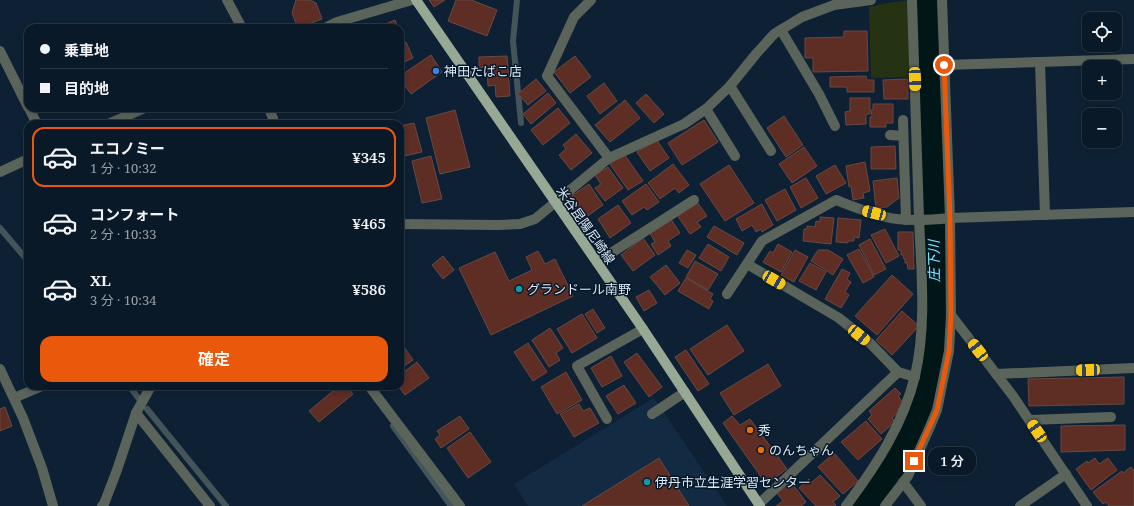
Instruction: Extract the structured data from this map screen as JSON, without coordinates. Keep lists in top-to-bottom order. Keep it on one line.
{"streets":{"main road":["米谷昆陽尼崎線"]},"water":["庄下川"],"places":["神田たばこ店","グランドール南野","秀","のんちゃん","伊丹市立生涯学習センター"],"page":{"map_buttons":["+","−"],"banner":["乗車地","目的地"],"list":[{"name":"エコノミー","note":"1 分 · 10:32","value":"¥345"},{"name":"コンフォート","note":"2 分 · 10:33","value":"¥465"},{"name":"XL","note":"3 分 · 10:34","value":"¥586"}],"buttons":"確定","bubble":"1 分"}}
